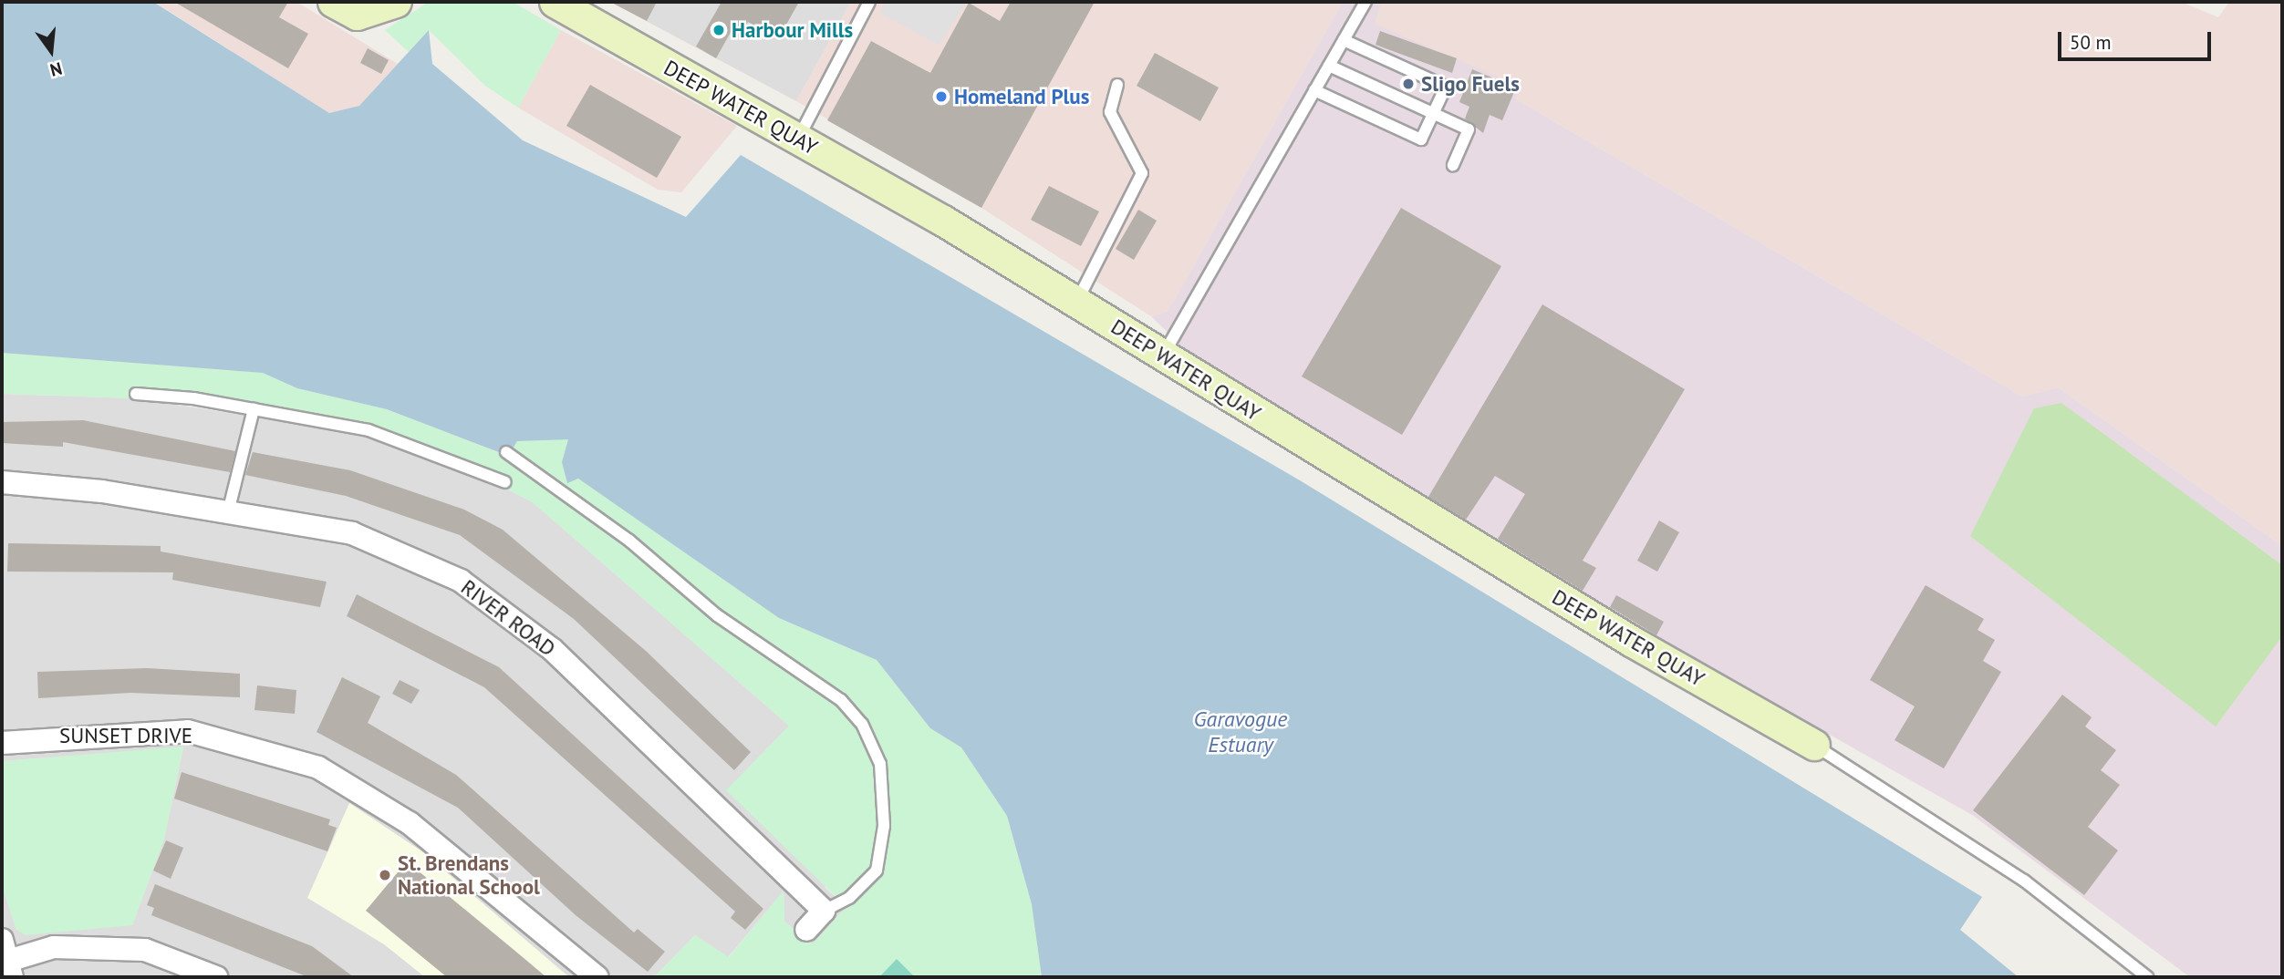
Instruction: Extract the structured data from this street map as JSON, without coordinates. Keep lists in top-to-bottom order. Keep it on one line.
{"streets":{"street":["DEEP WATER QUAY","RIVER ROAD","SUNSET DRIVE"]},"water":["Garavogue Estuary"],"places":["Harbour Mills","Sligo Fuels","Homeland Plus","St. Brendans National School"],"scale_bar":"50 m","north":"bottom"}
